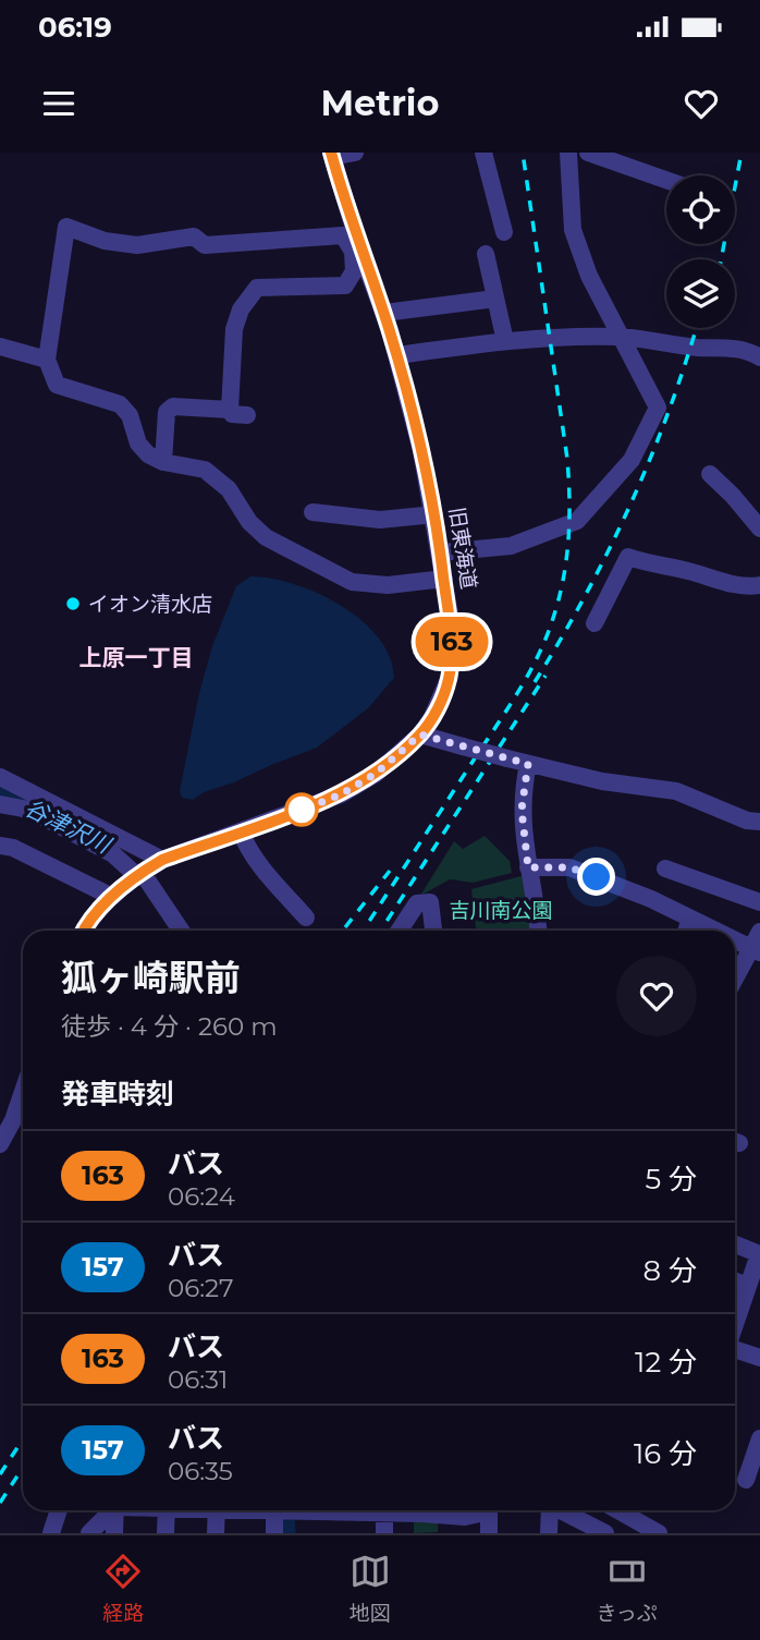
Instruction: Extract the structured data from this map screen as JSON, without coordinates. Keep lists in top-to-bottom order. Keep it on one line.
{"streets":{"street":["旧東海道"]},"districts":["上原一丁目"],"water":["谷津沢川"],"parks":["吉川南公園"],"places":["イオン清水店"],"lines":["bus line 163"],"page":{"status":"06:19","header":"Metrio","on_map":"163","heading":[["狐ヶ崎駅前","徒歩 · 4 分 · 260 m"],"発車時刻"],"list":[{"mark":"163","name":"バス","note":"06:24","value":"5 分"},{"mark":"157","name":"バス","note":"06:27","value":"8 分"},{"mark":"163","name":"バス","note":"06:31","value":"12 分"},{"mark":"157","name":"バス","note":"06:35","value":"16 分"}],"tabs":["経路","地図","きっぷ"]}}
